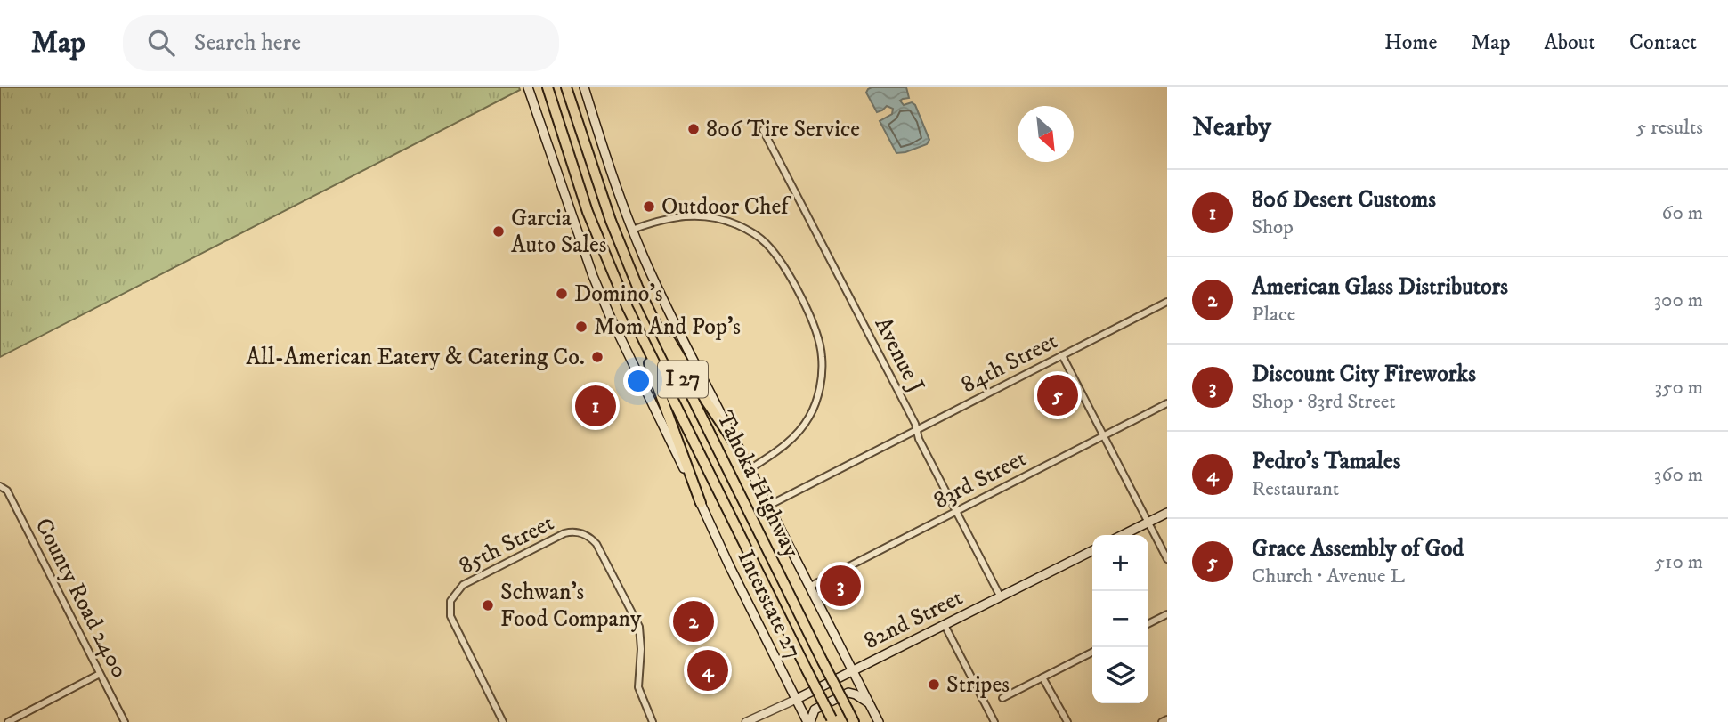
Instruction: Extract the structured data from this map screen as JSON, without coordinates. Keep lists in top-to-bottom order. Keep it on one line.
{"streets":{"highway":["I 27","Tahoka Highway"],"main road":["Interstate 27","82nd Street"],"street":["Avenue J","84th Street","83rd Street","85th Street","County Road 2400"]},"crossings":[["Avenue J","84th Street"],["Avenue J","83rd Street"],["Avenue J","82nd Street"],["84th Street","Interstate 27"],["83rd Street","Interstate 27"],["Tahoka Highway","Interstate 27"],["Interstate 27","82nd Street"]],"places":["806 Tire Service","Outdoor Chef","Garcia Auto Sales","Domino's","Mom And Pop's","All-American Eatery & Catering Co.","Schwan's Food Company","Stripes"],"north":"bottom right","page":{"header":"Map","search":"Search here","nav":["Home","Map","About","Contact"],"heading":["Nearby","5 results"],"list":[{"mark":"1","name":"806 Desert Customs","note":"Shop","value":"60 m"},{"mark":"2","name":"American Glass Distributors","note":"Place","value":"300 m"},{"mark":"3","name":"Discount City Fireworks","note":"Shop · 83rd Street","value":"350 m"},{"mark":"4","name":"Pedro's Tamales","note":"Restaurant","value":"360 m"},{"mark":"5","name":"Grace Assembly of God","note":"Church · Avenue L","value":"510 m"}],"pins":["5","1","3","2","4"],"map_buttons":["+","−"]}}
